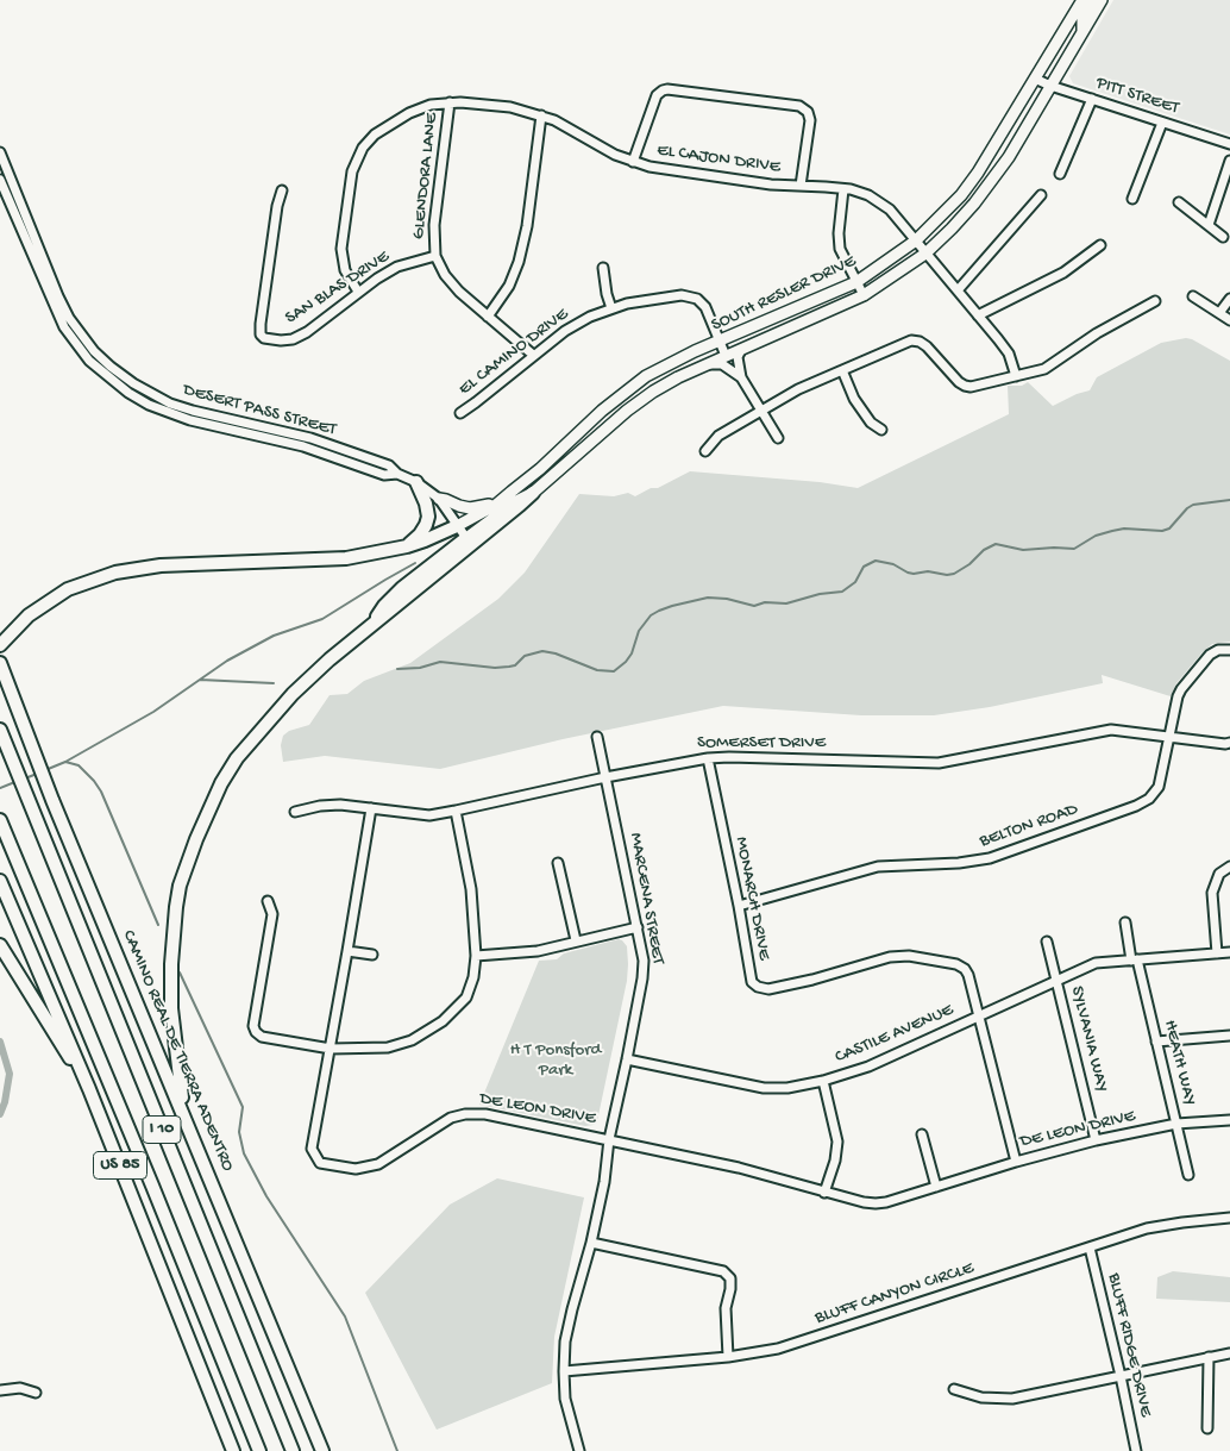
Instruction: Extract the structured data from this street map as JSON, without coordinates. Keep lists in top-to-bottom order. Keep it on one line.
{"streets":{"highway":["CAMINO REAL DE TIERRA ADENTRO","I 10","US 85"],"main road":["SOUTH RESLER DRIVE"],"street":["PITT STREET","EL CAJON DRIVE","GLENDORA LANE","SAN BLAS DRIVE","EL CAMINO DRIVE","DESERT PASS STREET","SOMERSET DRIVE","BELTON ROAD","MARCENA STREET","MONARCH DRIVE","CASTILE AVENUE","SYLVANIA WAY","HEATH WAY","DE LEON DRIVE","BLUFF CANYON CIRCLE","BLUFF RIDGE DRIVE"]},"crossings":[["PITT STREET","SOUTH RESLER DRIVE"],["EL CAJON DRIVE","GLENDORA LANE"],["EL CAJON DRIVE","SAN BLAS DRIVE"],["EL CAJON DRIVE","SOUTH RESLER DRIVE"],["GLENDORA LANE","SAN BLAS DRIVE"],["GLENDORA LANE","EL CAMINO DRIVE"],["SOUTH RESLER DRIVE","EL CAMINO DRIVE"],["SOUTH RESLER DRIVE","DESERT PASS STREET"],["SOMERSET DRIVE","BELTON ROAD"],["SOMERSET DRIVE","MARCENA STREET"],["SOMERSET DRIVE","MONARCH DRIVE"],["SOMERSET DRIVE","DE LEON DRIVE"],["BELTON ROAD","MONARCH DRIVE"],["MARCENA STREET","CASTILE AVENUE"],["MARCENA STREET","DE LEON DRIVE"],["MARCENA STREET","BLUFF CANYON CIRCLE"],["MONARCH DRIVE","CASTILE AVENUE"],["MONARCH DRIVE","DE LEON DRIVE"],["CASTILE AVENUE","SYLVANIA WAY"],["CASTILE AVENUE","HEATH WAY"],["SYLVANIA WAY","DE LEON DRIVE"],["HEATH WAY","DE LEON DRIVE"],["BLUFF CANYON CIRCLE","BLUFF RIDGE DRIVE"]],"parks":["H T Ponsford Park"]}
